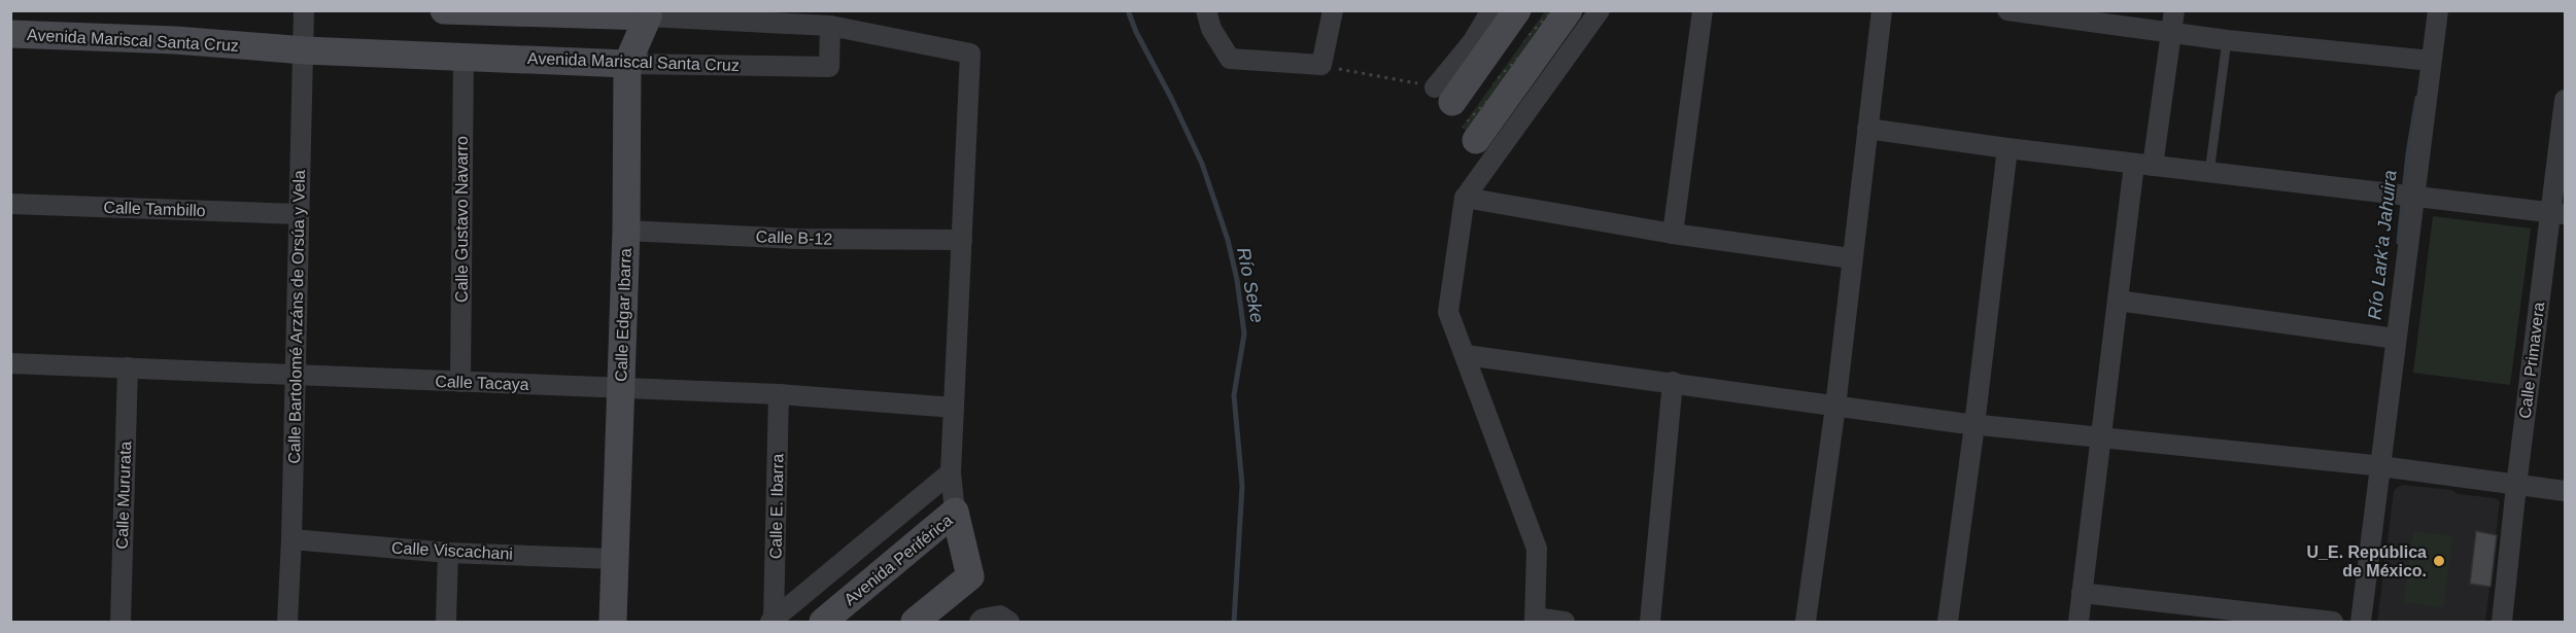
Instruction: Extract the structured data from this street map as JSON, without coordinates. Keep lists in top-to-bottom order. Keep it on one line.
{"streets":{"street":["Avenida Mariscal Santa Cruz","Calle Tambillo","Calle Gustavo Navarro","Calle B-12","Calle Edgar Ibarra","Calle Bartolomé Arzáns de Orsúa y Vela","Calle Primavera","Calle Tacaya","Calle Mururata","Calle E. Ibarra","Calle Viscachani","Avenida Periférica"]},"crossings":[["Avenida Mariscal Santa Cruz","Calle Gustavo Navarro"],["Avenida Mariscal Santa Cruz","Calle Edgar Ibarra"],["Avenida Mariscal Santa Cruz","Calle Bartolomé Arzáns de Orsúa y Vela"],["Calle Tambillo","Calle Bartolomé Arzáns de Orsúa y Vela"],["Calle Gustavo Navarro","Calle Tacaya"],["Calle B-12","Calle Edgar Ibarra"],["Calle Edgar Ibarra","Calle Tacaya"],["Calle Edgar Ibarra","Calle Viscachani"],["Calle Bartolomé Arzáns de Orsúa y Vela","Calle Tacaya"],["Calle Bartolomé Arzáns de Orsúa y Vela","Calle Viscachani"],["Calle Tacaya","Calle Mururata"],["Calle Tacaya","Calle E. Ibarra"]],"water":["Río Lark’a Jahuira","Río Seke"],"places":["U_E. República de México."]}
